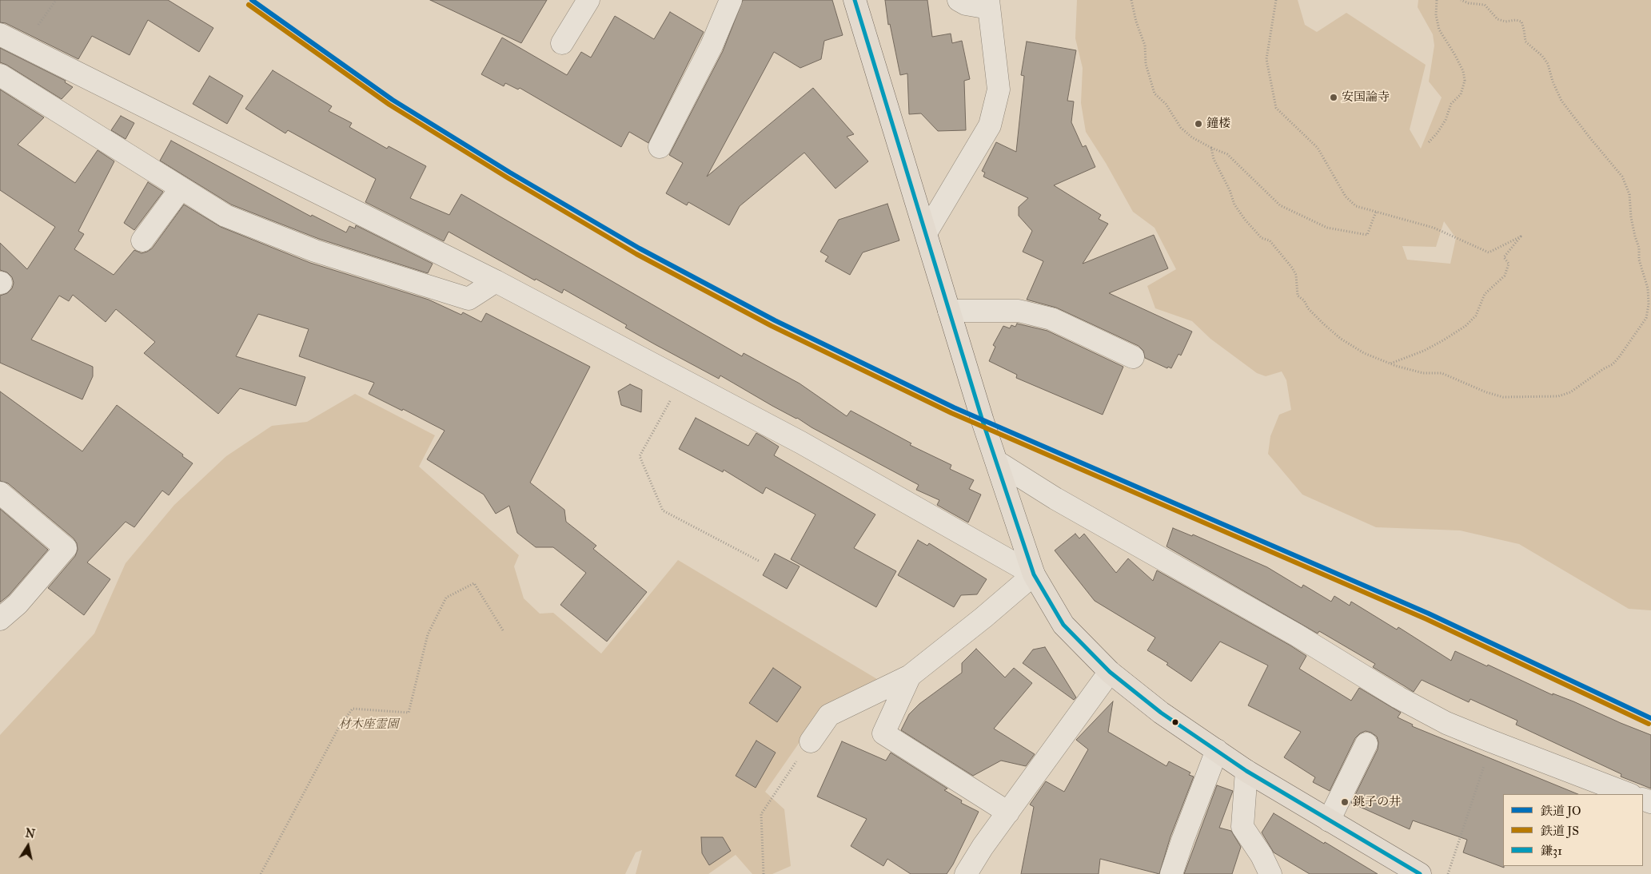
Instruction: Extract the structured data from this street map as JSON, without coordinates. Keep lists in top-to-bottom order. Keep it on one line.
{"parks":["材木座霊園"],"places":["安国論寺","鐘楼","銚子の井"],"lines":["rail line JO","transit line 鎌31","rail line JS"],"legend":["鉄道 JO","鉄道 JS","鎌31"],"north":"top"}
